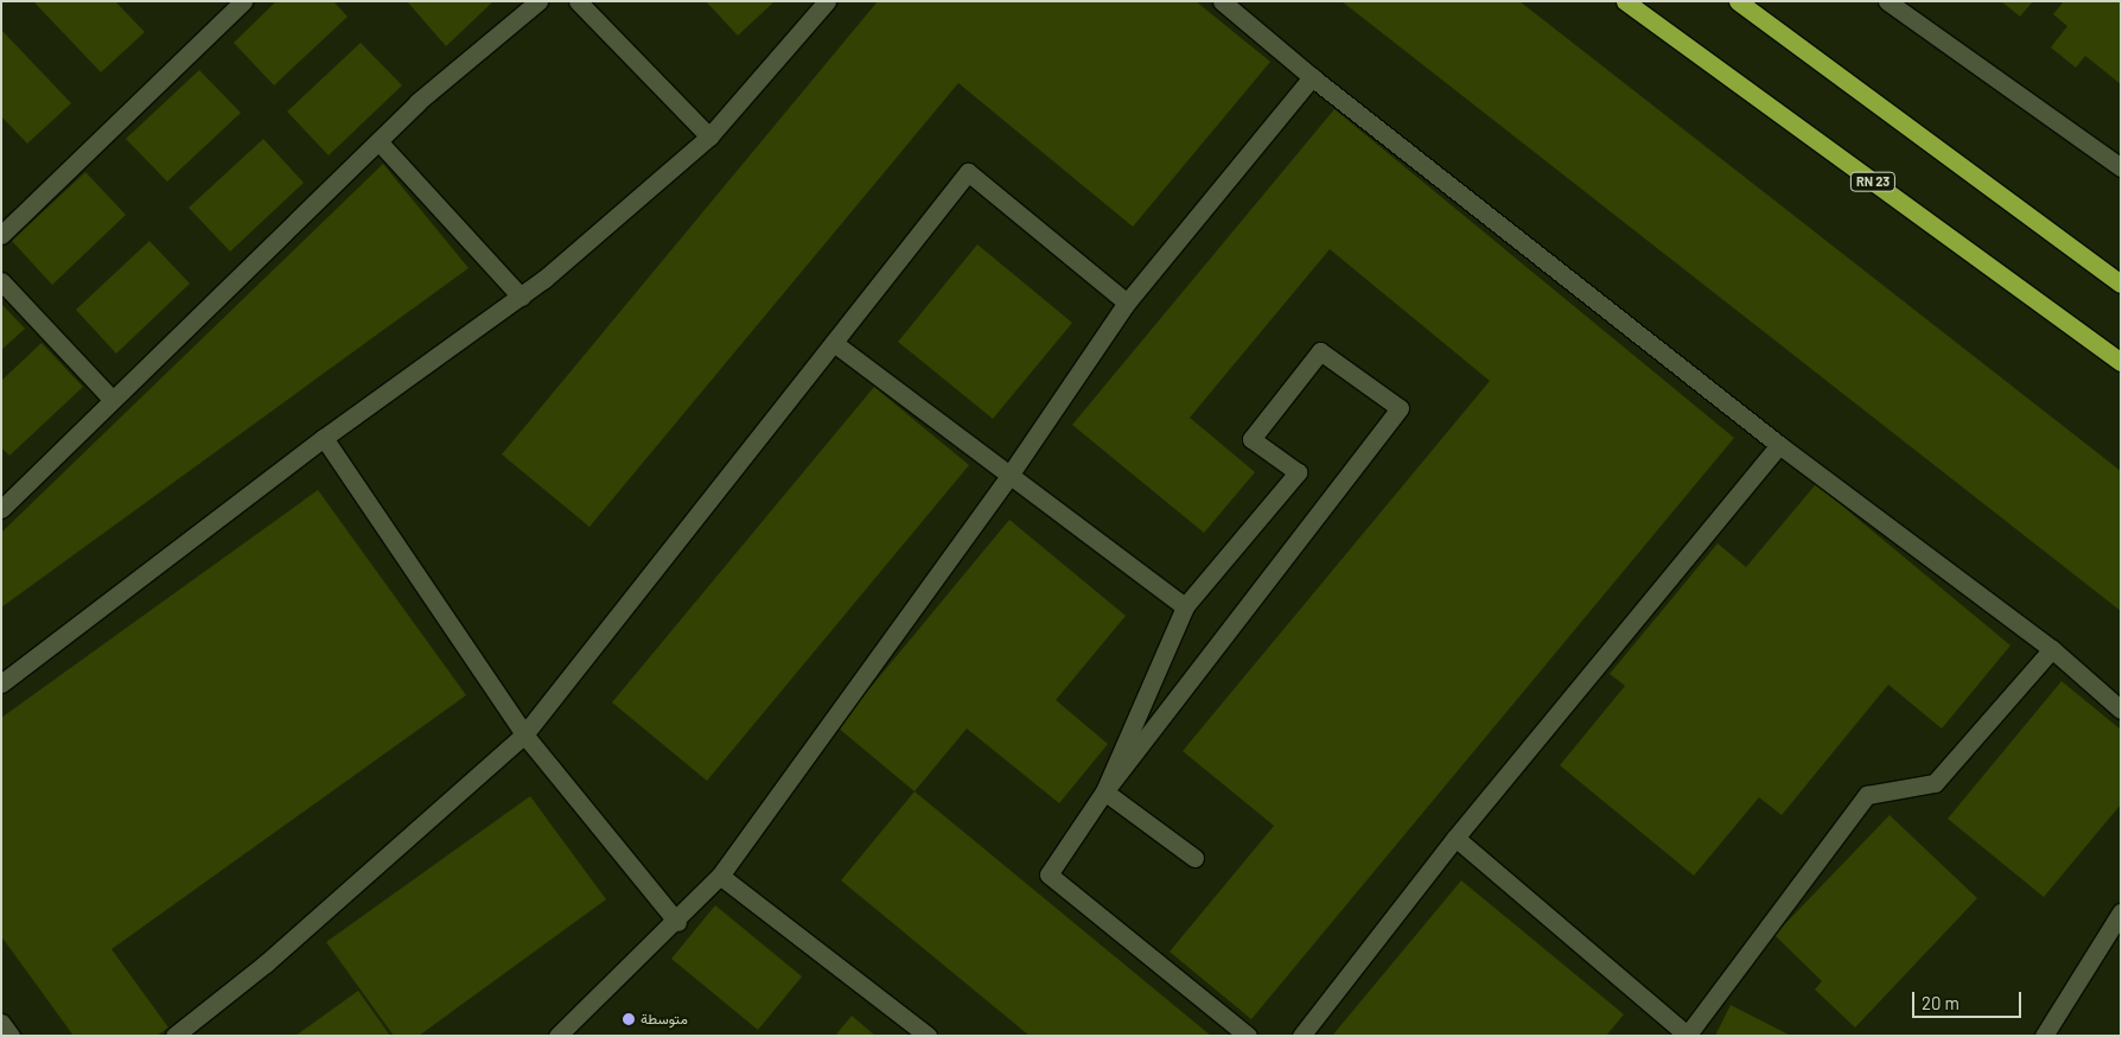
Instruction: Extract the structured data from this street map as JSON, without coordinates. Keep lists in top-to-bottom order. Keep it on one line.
{"streets":{"highway":["RN 23"]},"places":["متوسطة"],"scale_bar":"20 m"}
